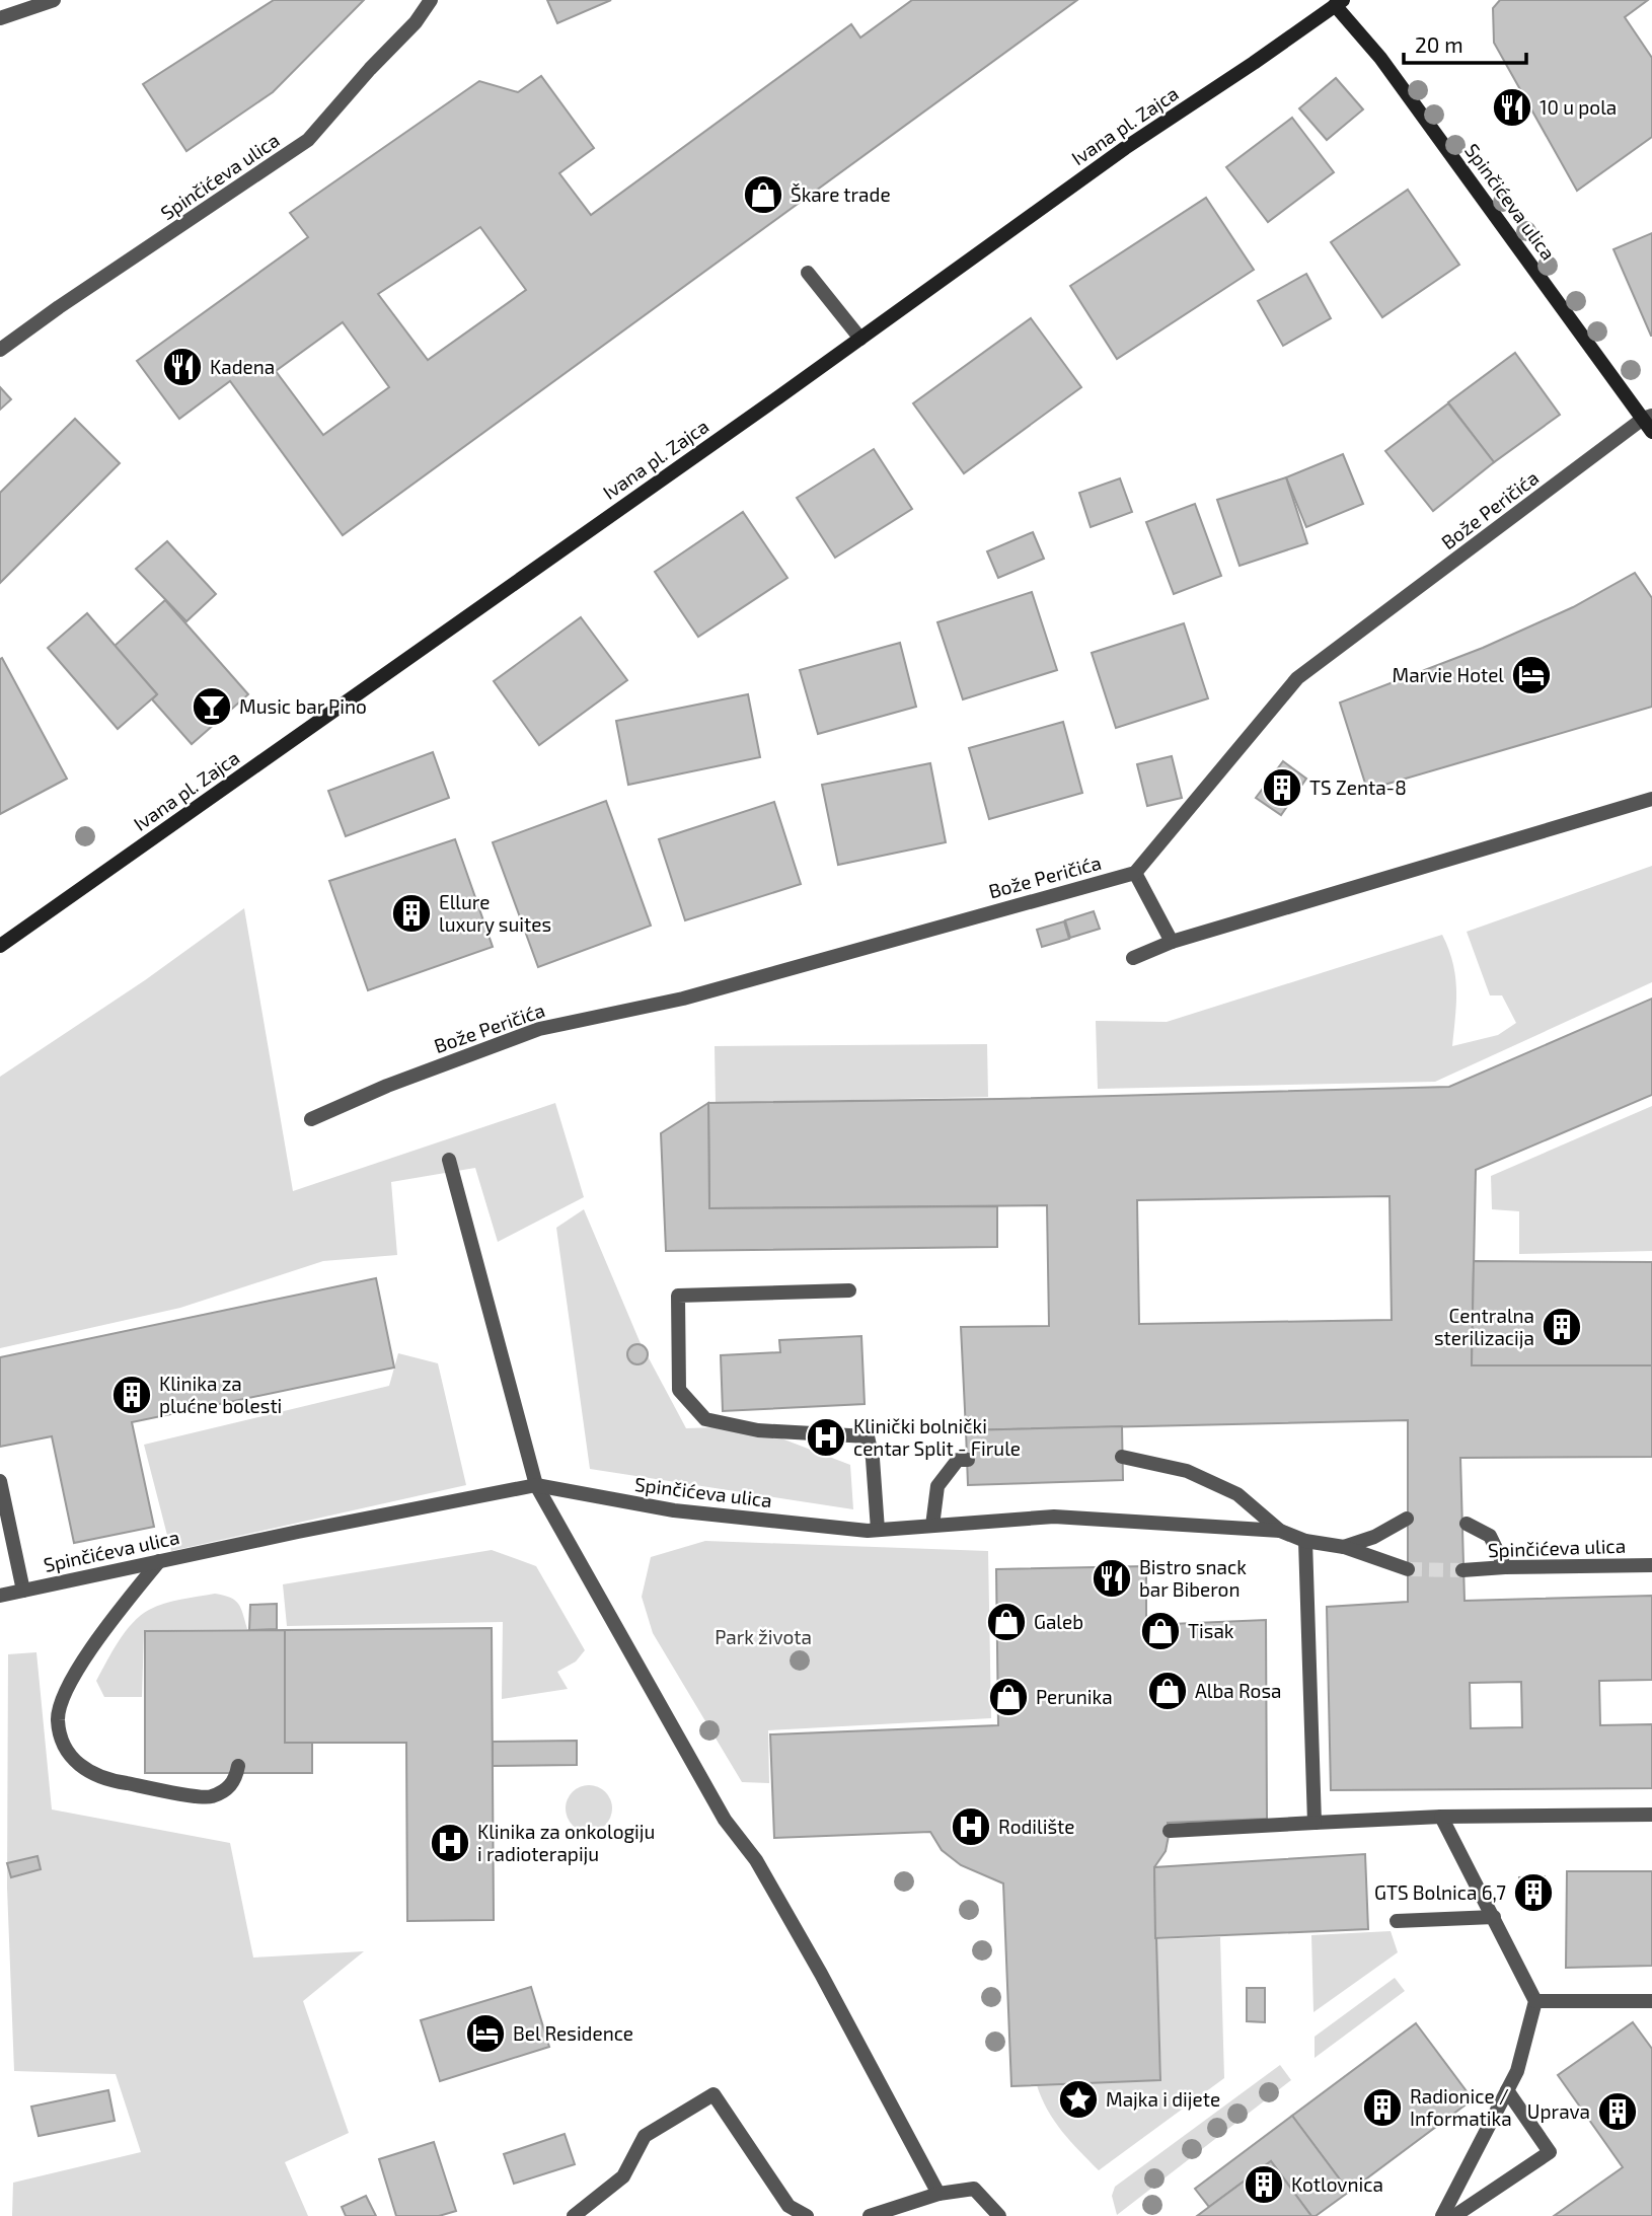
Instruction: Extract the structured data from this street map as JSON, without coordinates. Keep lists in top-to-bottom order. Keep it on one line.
{"streets":{"street":["Ivana pl. Zajca","Spinčićeva ulica","Bože Peričića"]},"crossings":[["Ivana pl. Zajca","Spinčićeva ulica"],["Spinčićeva ulica","Bože Peričića"]],"parks":["Park života"],"places":{"restaurant":["10 u pola","Kadena","Bistro snack bar Biberon"],"shop":["Škare trade","Galeb","Tisak","Alba Rosa","Perunika"],"hotel":["Marvie Hotel","Bel Residence"],"bar":["Music bar Pino"],"building":["TS Zenta-8","Ellure luxury suites","Centralna sterilizacija","Klinika za plućne bolesti","GTS Bolnica 6,7","Radionice / Informatika","Uprava","Kotlovnica"],"hospital":["Klinički bolnički centar Split - Firule","Rodilište","Klinika za onkologiju i radioterapiju"],"place":["Majka i dijete"]},"scale_bar":"20 m"}
